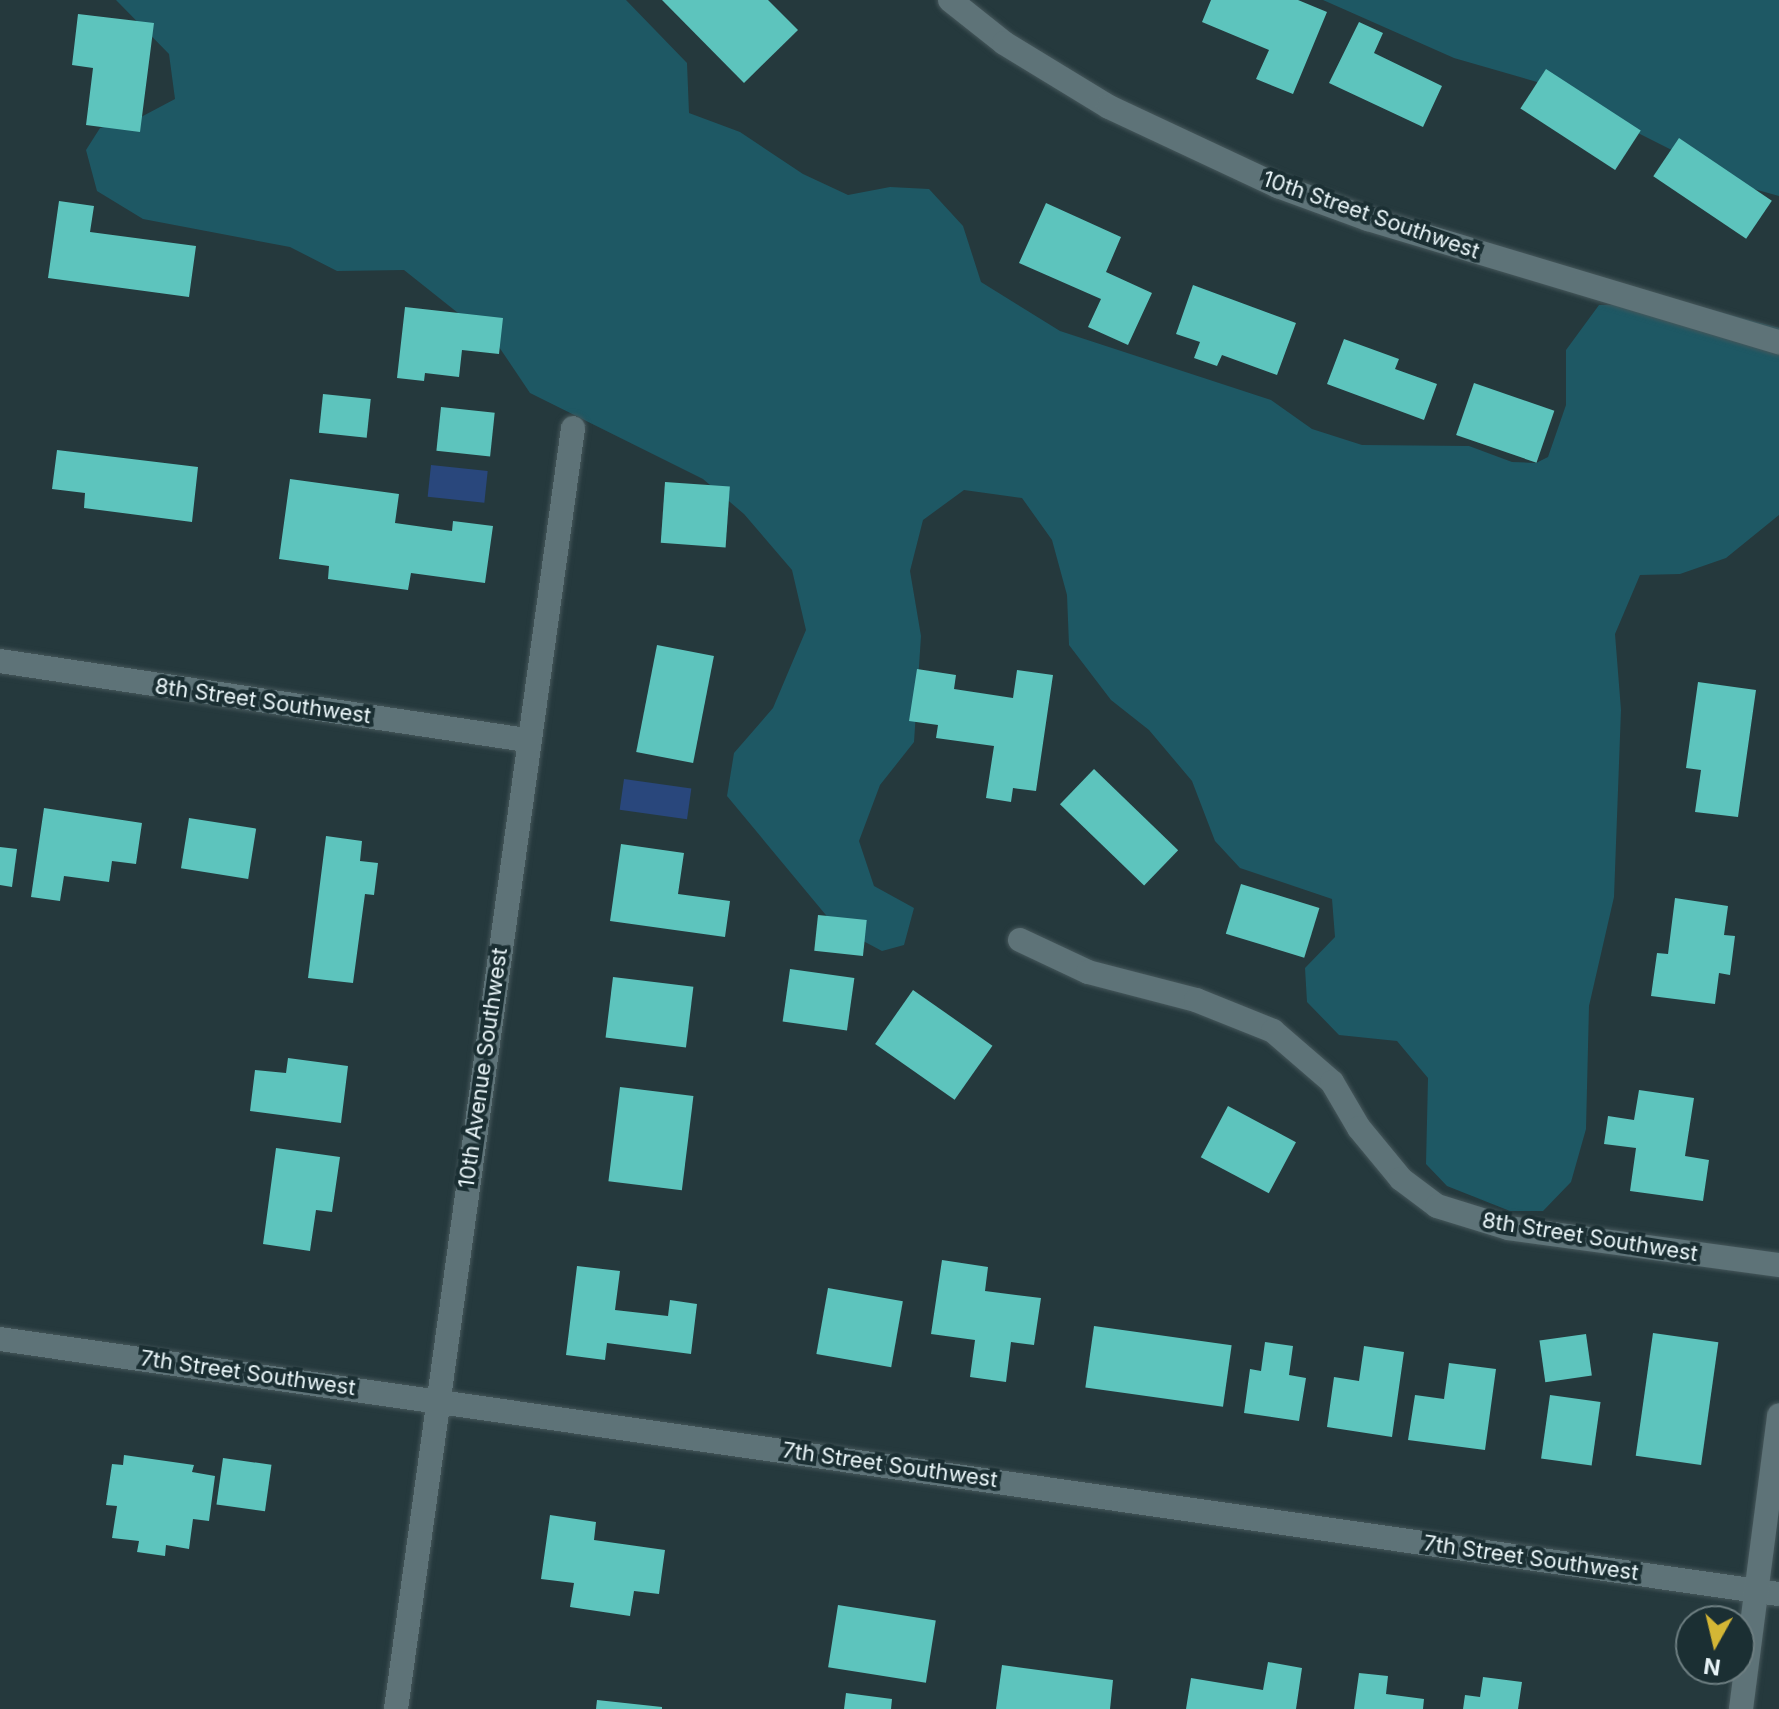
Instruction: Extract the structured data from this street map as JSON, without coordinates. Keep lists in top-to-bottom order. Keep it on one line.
{"streets":{"street":["10th Street Southwest","8th Street Southwest","10th Avenue Southwest","7th Street Southwest"]},"crossings":[["8th Street Southwest","10th Avenue Southwest"],["10th Avenue Southwest","7th Street Southwest"]],"north":"bottom"}
